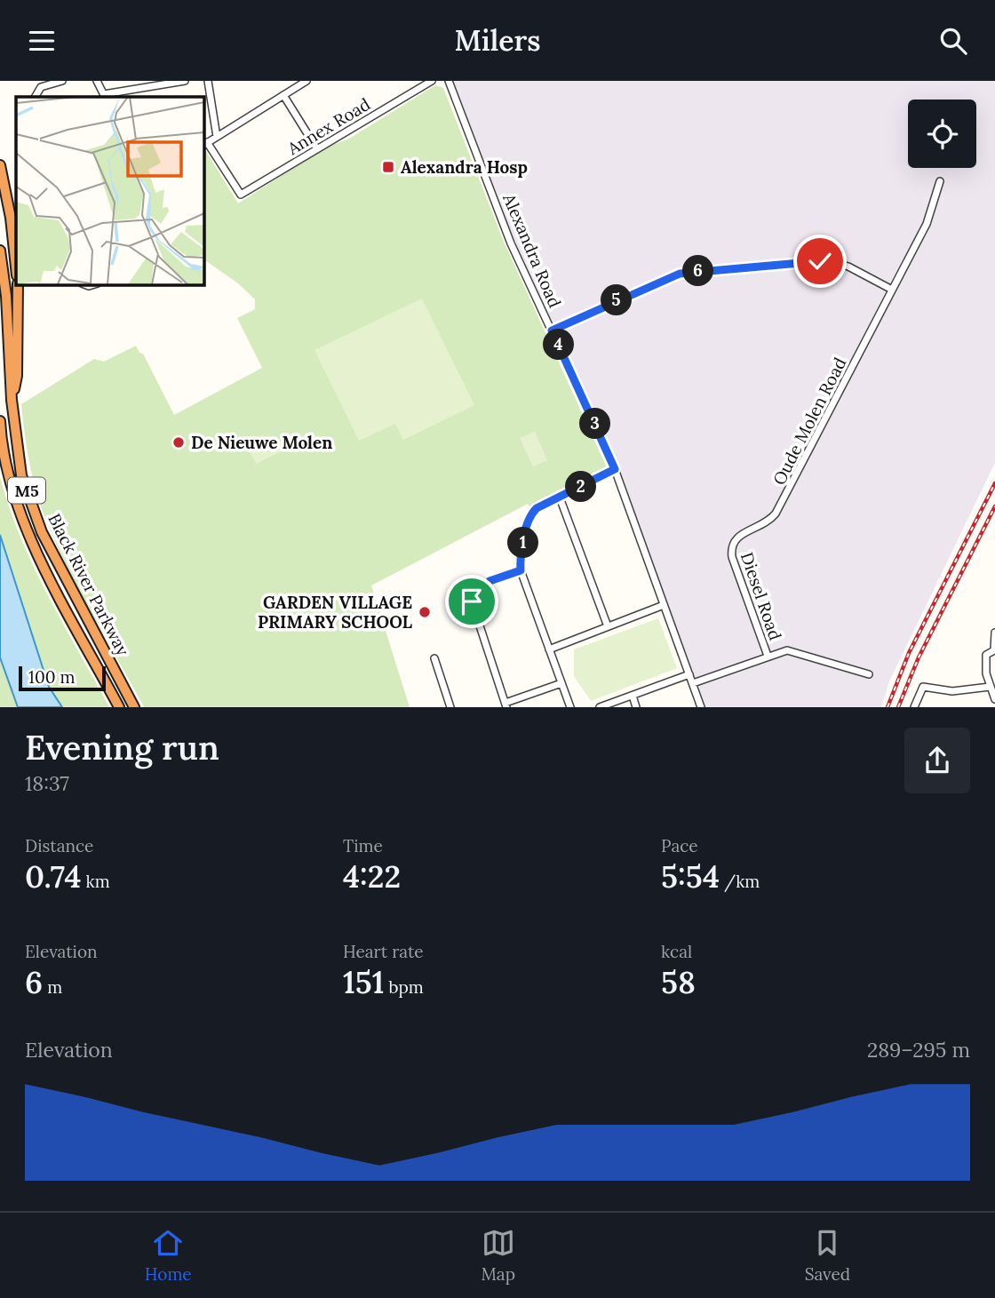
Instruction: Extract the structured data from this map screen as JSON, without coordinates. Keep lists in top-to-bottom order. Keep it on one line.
{"streets":{"highway":["M5","Black River Parkway"],"street":["Annex Road","Alexandra Road","Oude Molen Road","Diesel Road"]},"crossings":[["Oude Molen Road","Diesel Road"]],"places":{"transit":["Alexandra Hosp"],"other":["De Nieuwe Molen","GARDEN VILLAGE PRIMARY SCHOOL"]},"scale_bar":"100 m","page":{"header":"Milers","pins":["6","5","4","3","2","1"],"scale":"100 m","heading":["Evening run","18:37"],"stats":[["Distance","0.74 km"],["Time","4:22"],["Pace","5:54 /km"],["Elevation","6 m"],["Heart rate","151 bpm"],["kcal","58"]],"chart":["Elevation","289–295 m"],"tabs":["Home","Map","Saved"]}}
